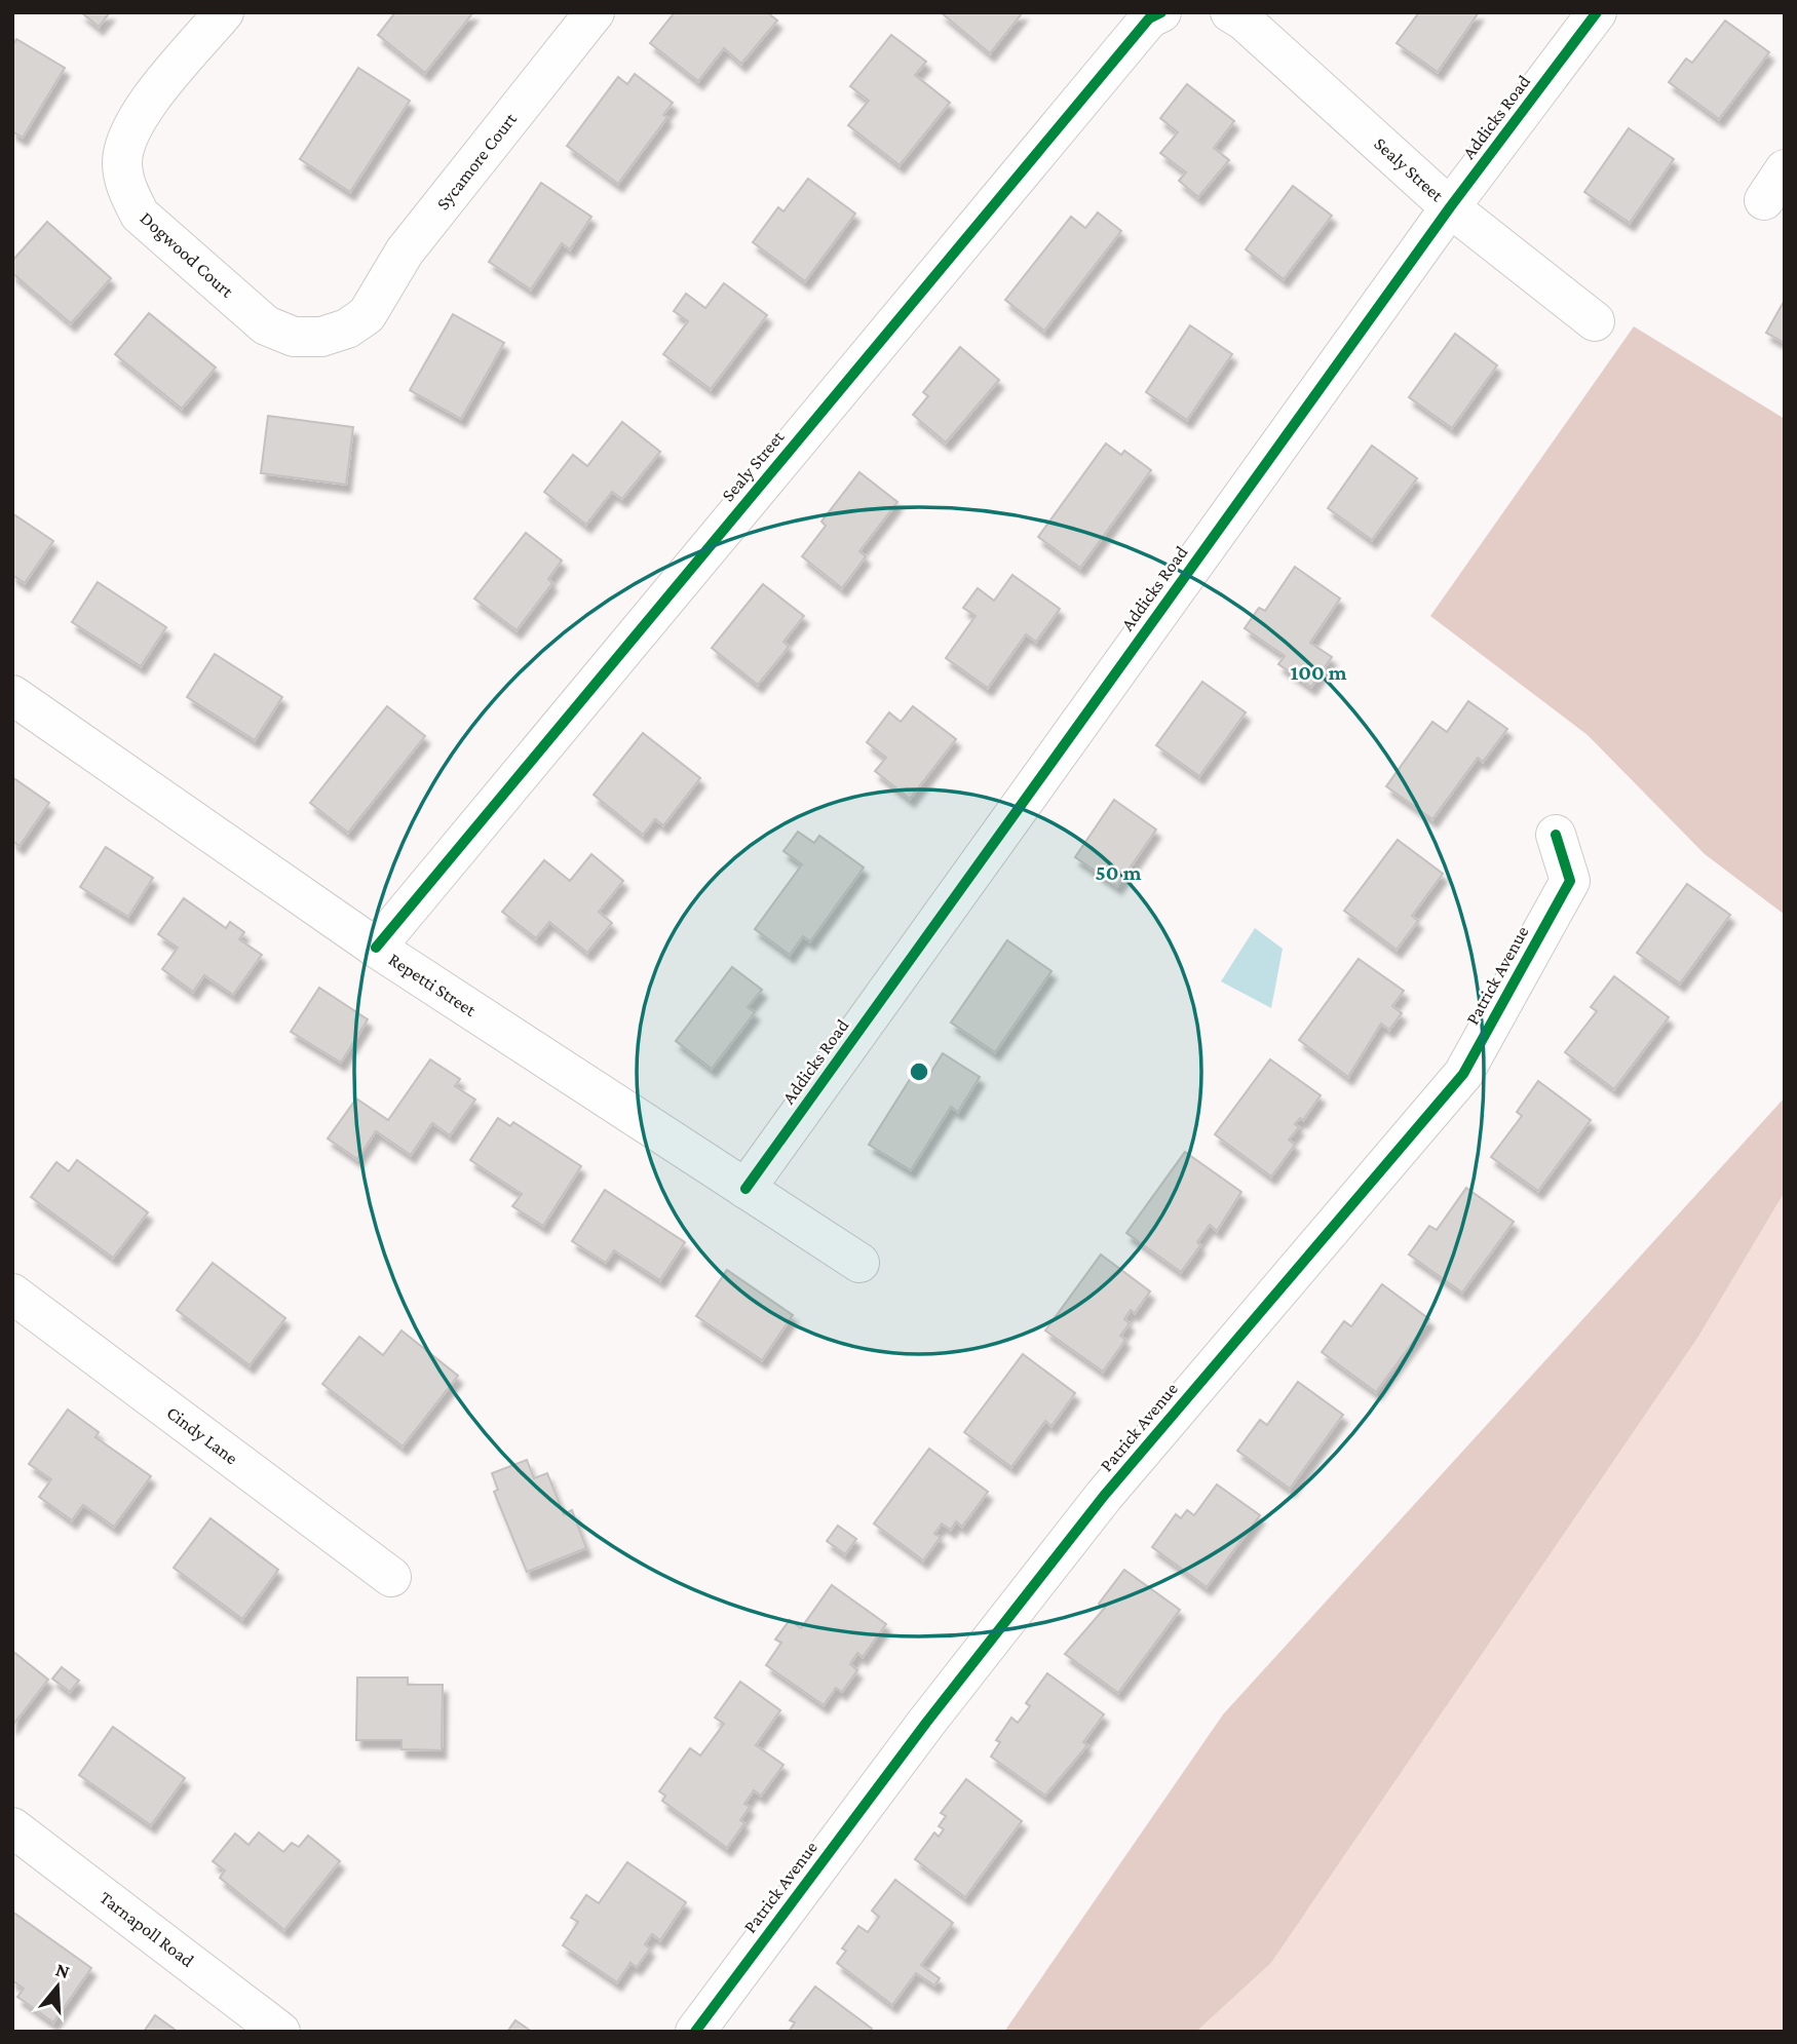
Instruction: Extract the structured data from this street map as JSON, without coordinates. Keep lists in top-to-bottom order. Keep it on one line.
{"streets":{"street":["Addicks Road","Sycamore Court","Sealy Street","Dogwood Court","Patrick Avenue","Repetti Street","Cindy Lane","Tarnapoll Road"]},"crossings":[["Addicks Road","Sealy Street"],["Addicks Road","Repetti Street"],["Sycamore Court","Dogwood Court"],["Sealy Street","Repetti Street"]],"north":"top","rings":["100 m","50 m"]}
